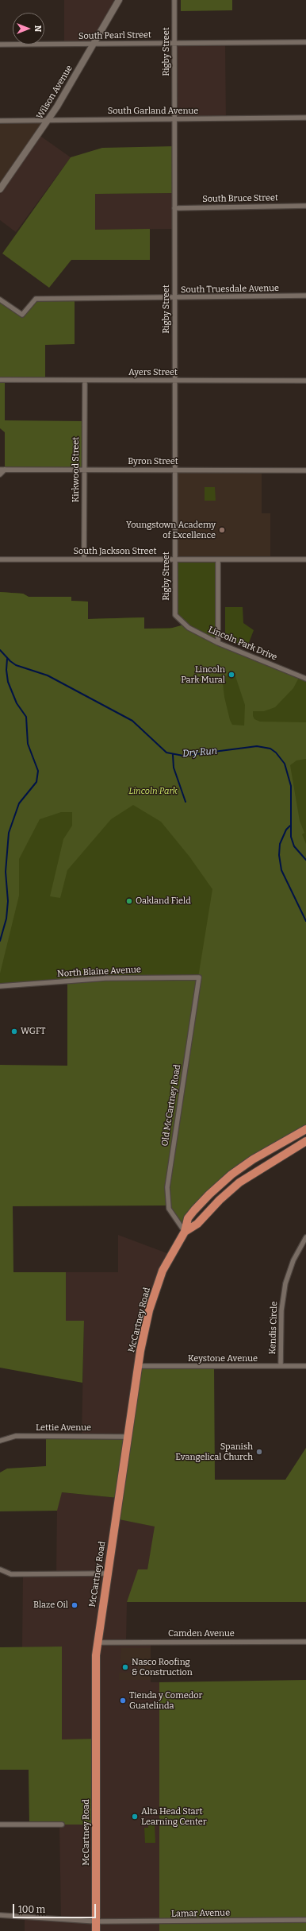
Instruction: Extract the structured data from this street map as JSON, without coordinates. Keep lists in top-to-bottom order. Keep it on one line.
{"streets":{"highway":["McCartney Road"],"main road":["Wilson Avenue"],"street":["South Pearl Street","Rigby Street","South Garland Avenue","South Bruce Street","South Truesdale Avenue","Ayers Street","Byron Street","Kirkwood Street","South Jackson Street","Lincoln Park Drive","North Blaine Avenue","Old McCartney Road","Kendis Circle","Keystone Avenue","Lettie Avenue","Camden Avenue","Lamar Avenue"]},"crossings":[["South Pearl Street","Rigby Street"],["South Pearl Street","Wilson Avenue"],["Rigby Street","South Garland Avenue"],["Rigby Street","South Bruce Street"],["Rigby Street","South Truesdale Avenue"],["Rigby Street","Ayers Street"],["Rigby Street","Byron Street"],["Rigby Street","South Jackson Street"],["Rigby Street","Lincoln Park Drive"],["Wilson Avenue","South Garland Avenue"],["Ayers Street","Kirkwood Street"],["Byron Street","Kirkwood Street"],["Kirkwood Street","South Jackson Street"],["North Blaine Avenue","Old McCartney Road"],["Old McCartney Road","McCartney Road"],["McCartney Road","Keystone Avenue"],["McCartney Road","Lettie Avenue"],["McCartney Road","Camden Avenue"],["McCartney Road","Lamar Avenue"],["Kendis Circle","Keystone Avenue"]],"water":["Dry Run"],"parks":["Lincoln Park"],"places":["Youngstown Academy of Excellence","Lincoln Park Mural","Oakland Field","WGFT","Spanish Evangelical Church","Blaze Oil","Nasco Roofing & Construction","Tienda y Comedor Guatelinda","Alta Head Start Learning Center"],"scale_bar":"100 m","north":"right"}
